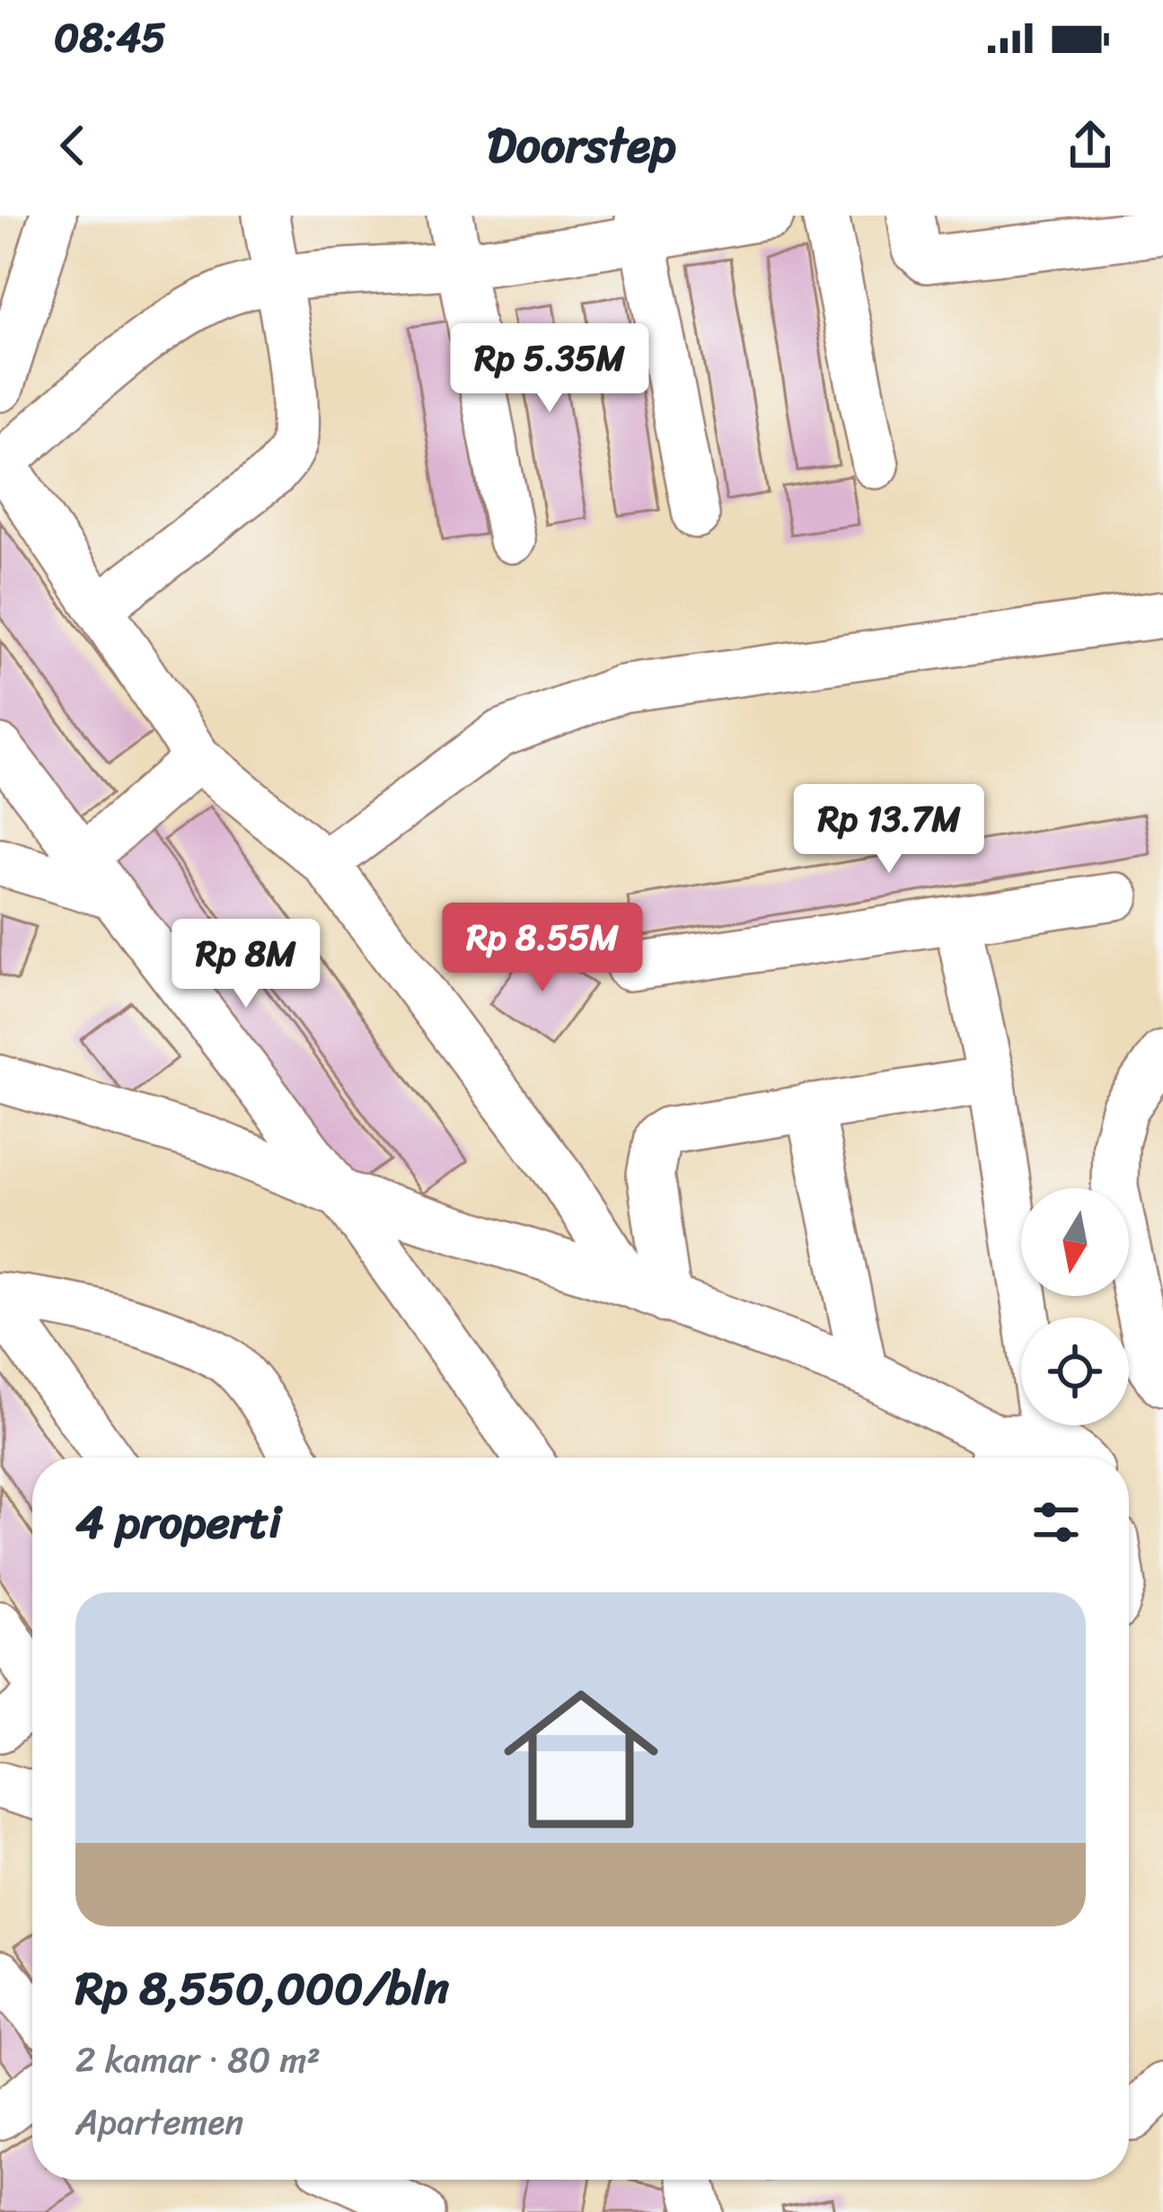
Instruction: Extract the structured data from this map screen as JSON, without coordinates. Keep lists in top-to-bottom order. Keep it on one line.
{"north":"bottom","page":{"status":"08:45","header":"Doorstep","price":["Rp 5.35M","Rp 13.7M","Rp 8.55M","Rp 8M"],"heading":"4 properti","list":[{"name":"Rp 8,550,000/bln","note":"2 kamar · 80 m² · Apartemen"}]}}
